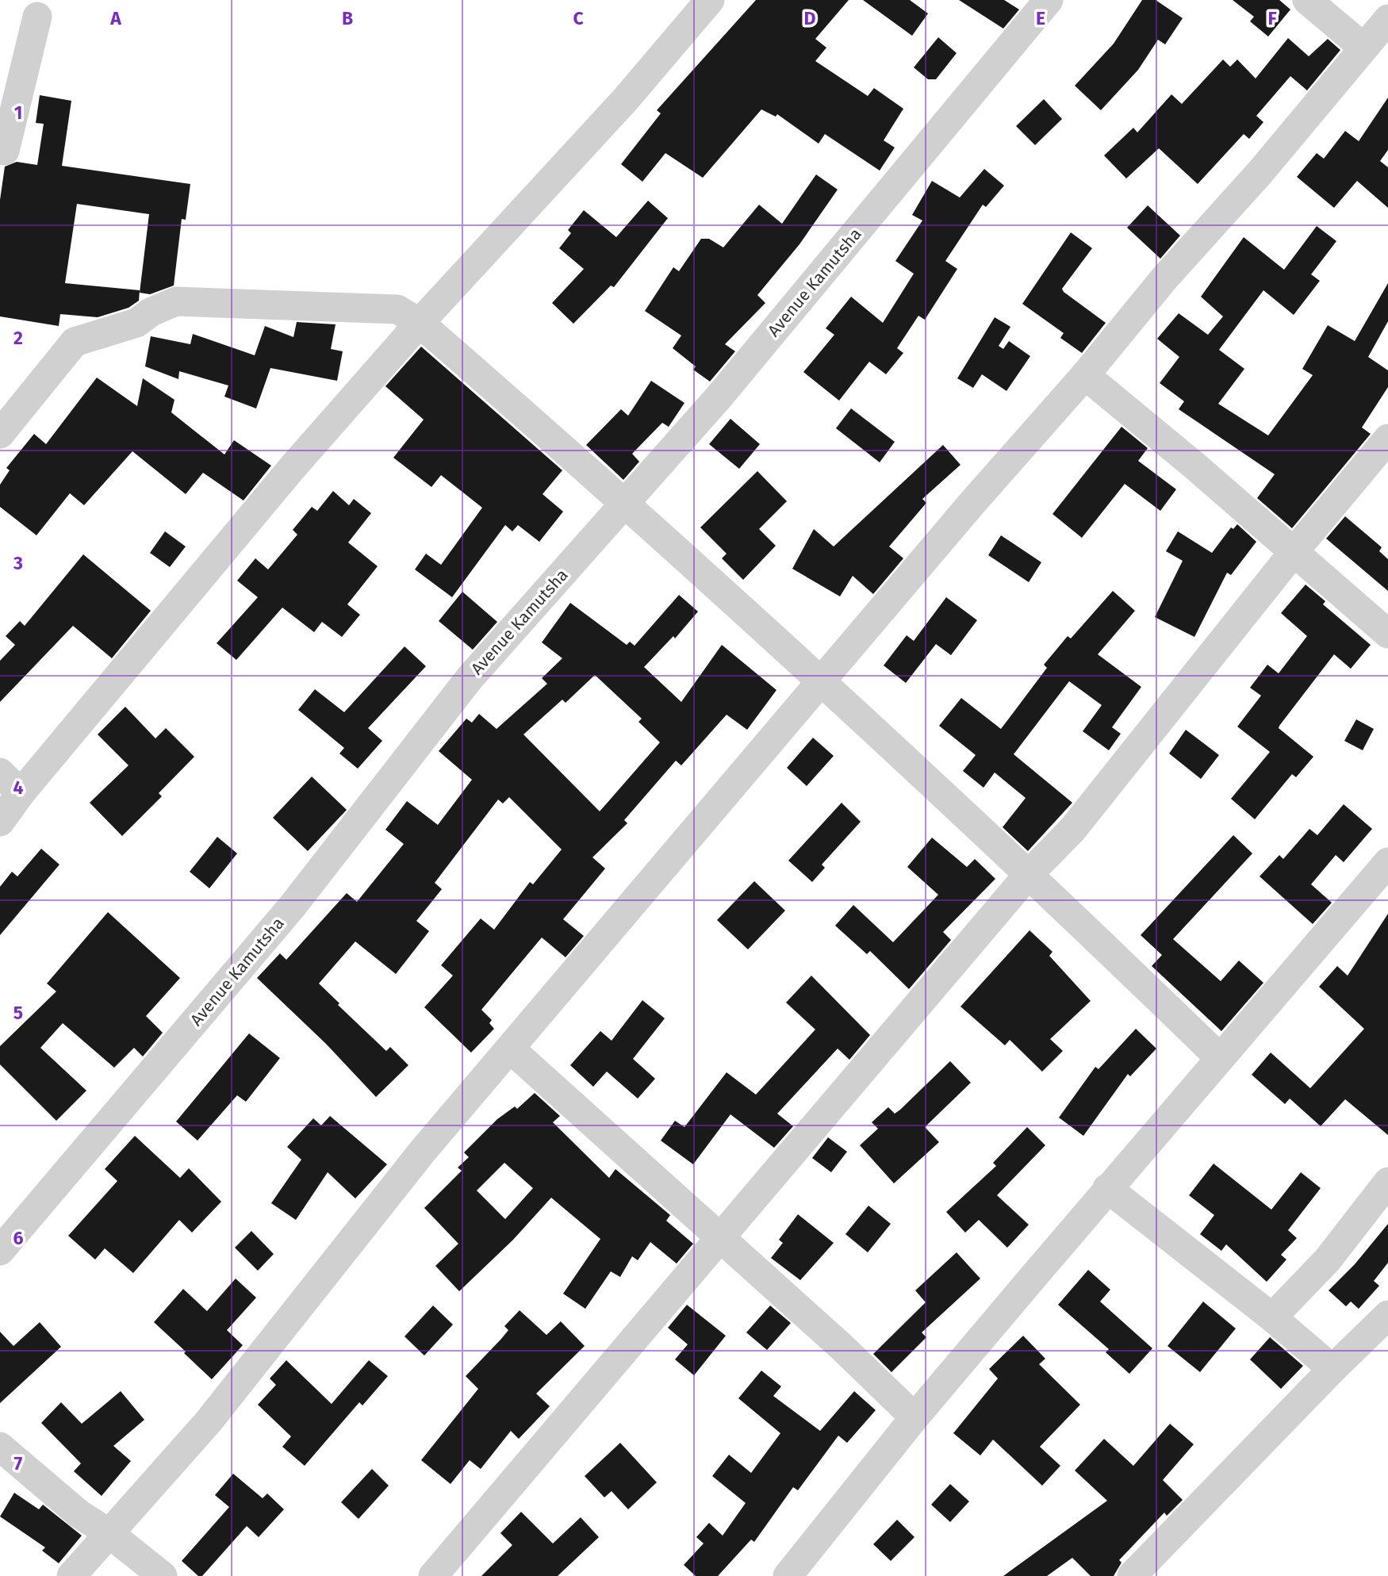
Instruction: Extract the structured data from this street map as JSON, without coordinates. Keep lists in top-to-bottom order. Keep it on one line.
{"streets":{"street":["Avenue Kamutsha"]},"grid":{"columns":["A","B","C","D","E","F"],"rows":["1","2","3","4","5","6","7"]}}
